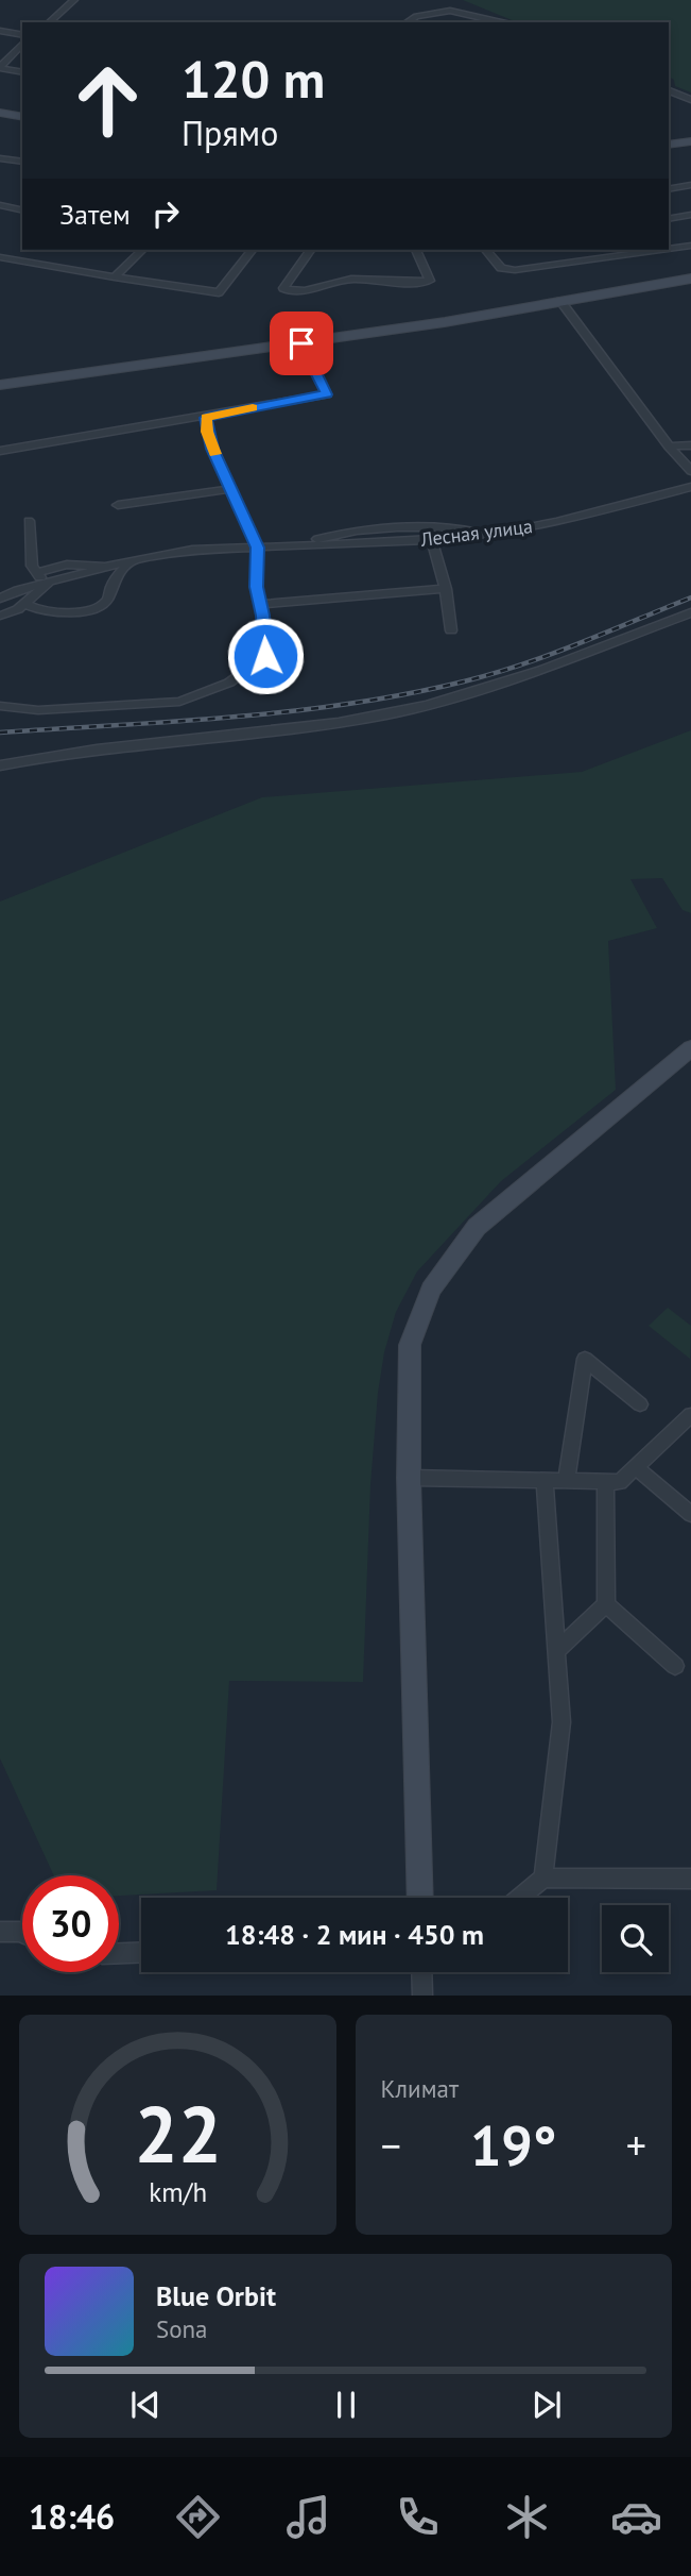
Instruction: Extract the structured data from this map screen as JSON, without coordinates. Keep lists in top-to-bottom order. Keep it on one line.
{"streets":{"street":["Лесная улица"]},"page":{"turn":["120 m","Прямо"],"then":"Затем","limit":"30","trip":"18:48 · 2 мин · 450 m","tile":"Климат","heat":["−","19°","+"],"song":["Blue Orbit","Sona"],"tabs":"18:46","gauge":["22","km/h"]}}
